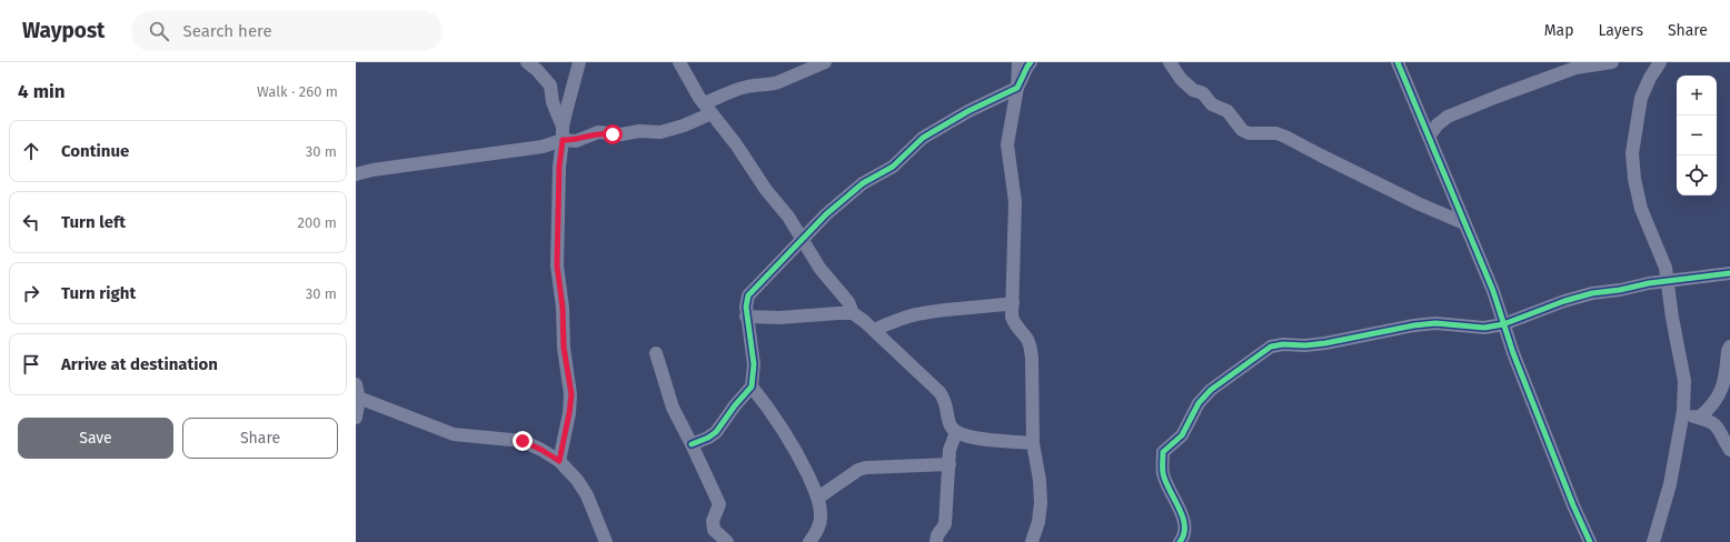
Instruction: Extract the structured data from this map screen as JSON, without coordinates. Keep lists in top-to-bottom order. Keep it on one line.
{"page":{"header":"Waypost","search":"Search here","nav":["Map","Layers","Share"],"heading":["4 min","Walk · 260 m"],"map_buttons":["+","−"],"list":[["Continue","30 m"],["Turn left","200 m"],["Turn right","30 m"],"Arrive at destination"],"buttons":["Save","Share"]}}
